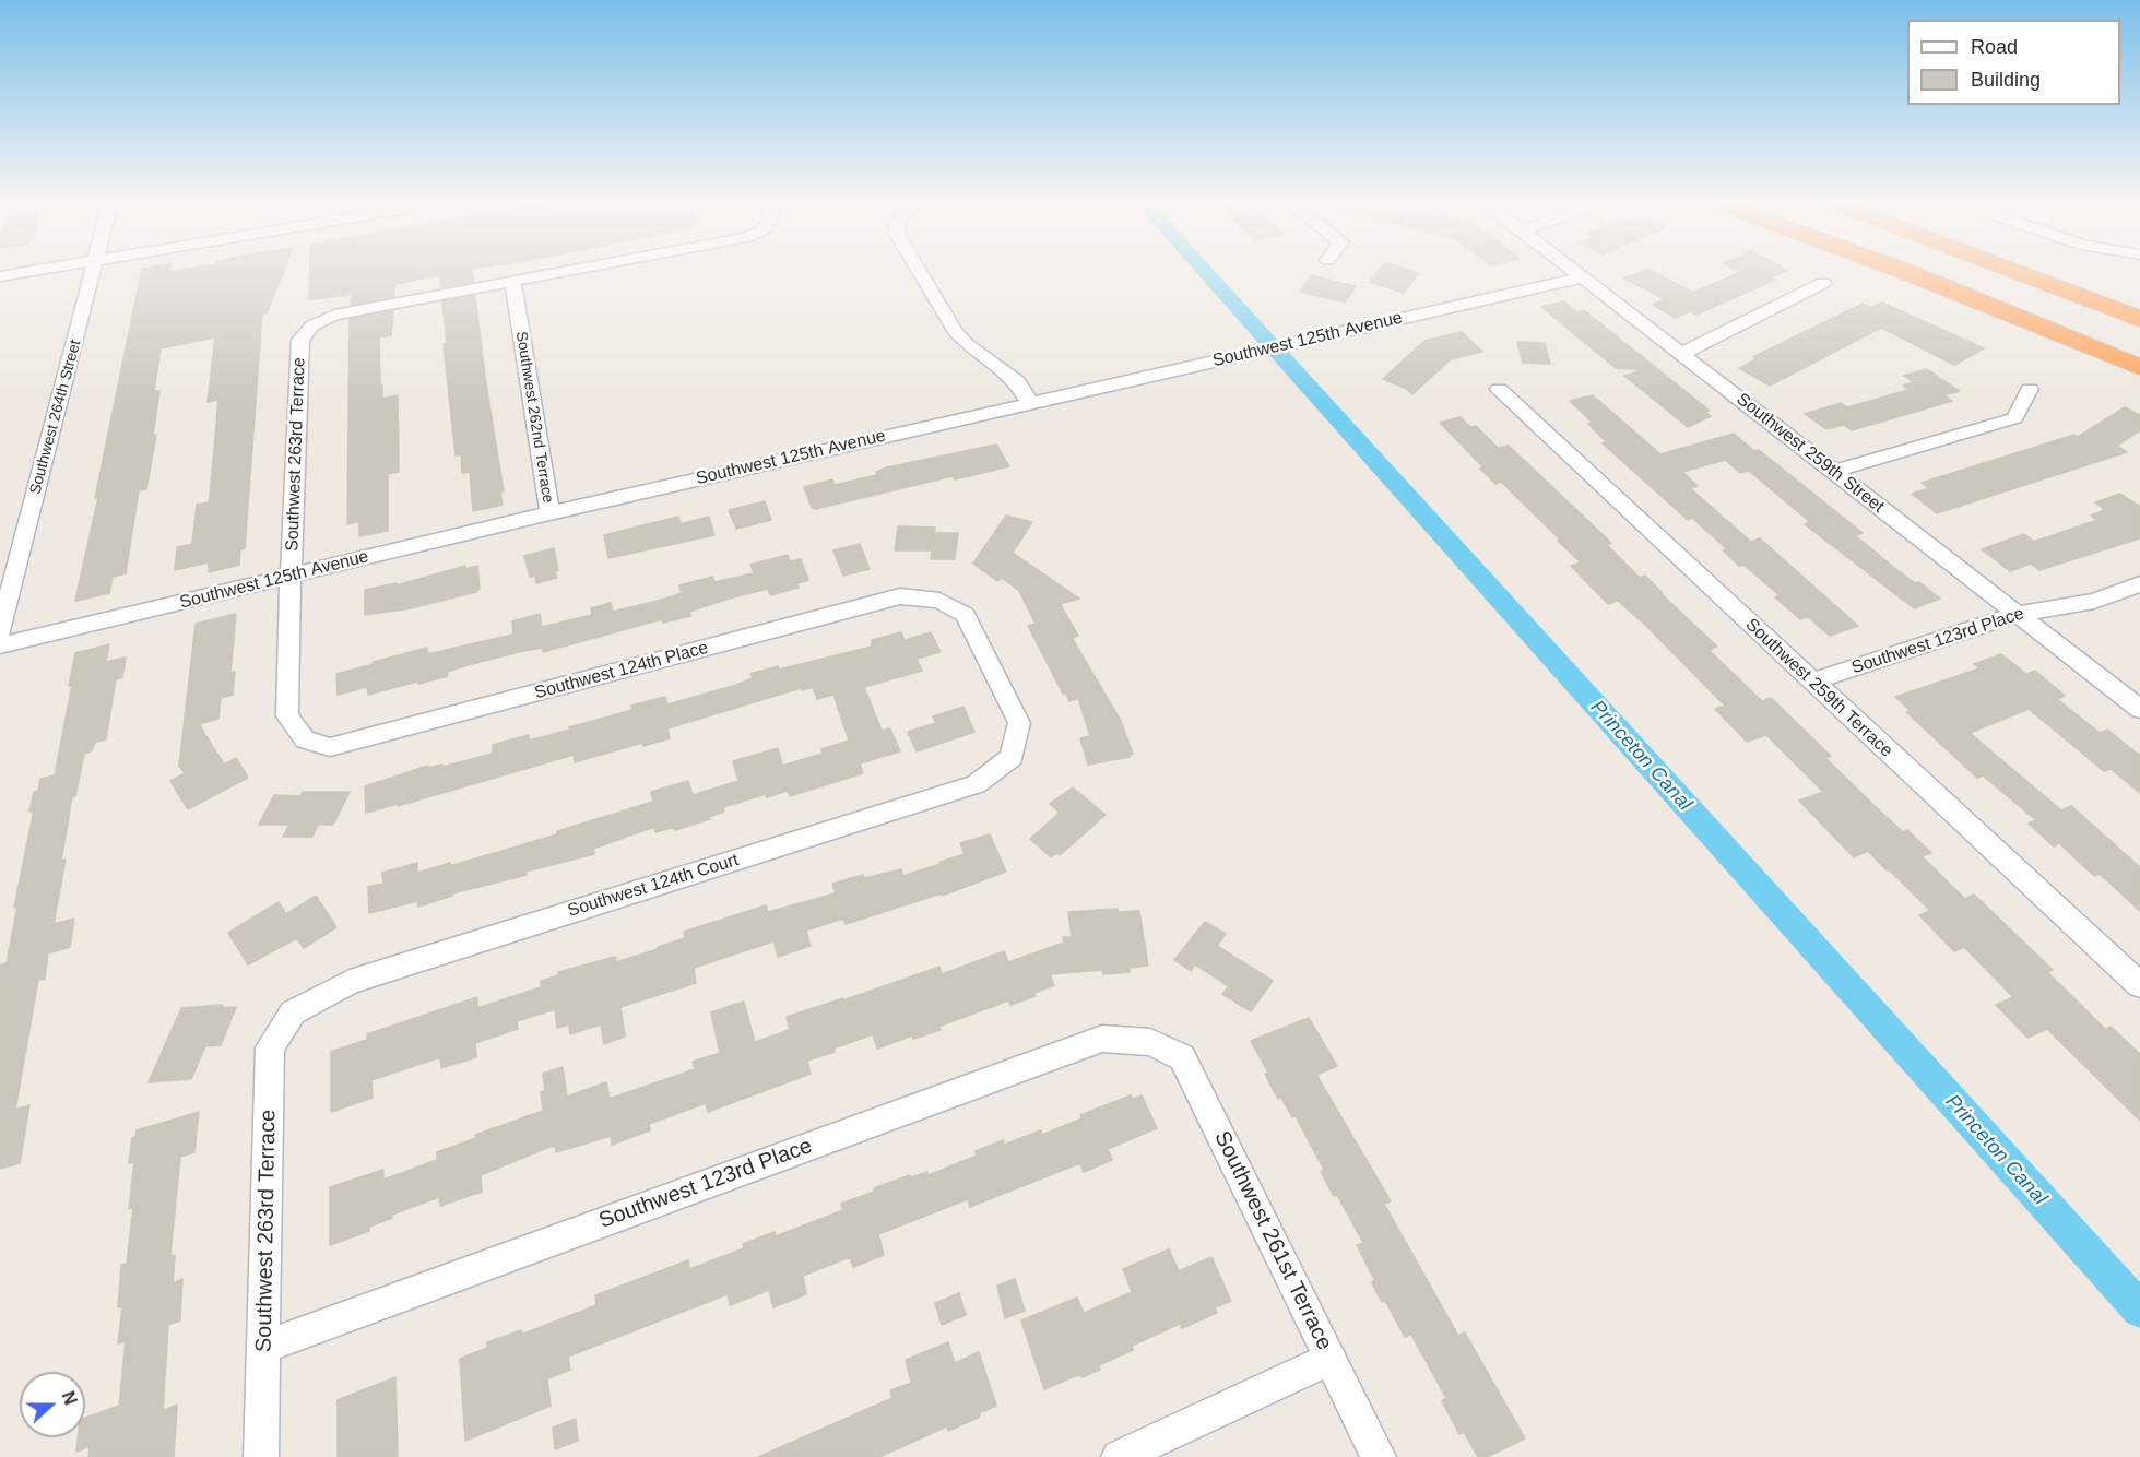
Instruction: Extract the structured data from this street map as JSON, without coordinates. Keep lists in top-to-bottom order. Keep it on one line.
{"streets":{"street":["Southwest 125th Avenue","Southwest 264th Street","Southwest 262nd Terrace","Southwest 259th Street","Southwest 263rd Terrace","Southwest 123rd Place","Southwest 124th Place","Southwest 259th Terrace","Southwest 124th Court","Southwest 261st Terrace"]},"crossings":[["Southwest 125th Avenue","Southwest 262nd Terrace"],["Southwest 125th Avenue","Southwest 259th Street"],["Southwest 125th Avenue","Southwest 263rd Terrace"],["Southwest 262nd Terrace","Southwest 263rd Terrace"],["Southwest 259th Street","Southwest 123rd Place"],["Southwest 263rd Terrace","Southwest 123rd Place"],["Southwest 263rd Terrace","Southwest 124th Place"],["Southwest 263rd Terrace","Southwest 124th Court"],["Southwest 123rd Place","Southwest 259th Terrace"],["Southwest 123rd Place","Southwest 261st Terrace"],["Southwest 124th Place","Southwest 124th Court"]],"water":["Princeton Canal"],"legend":["Road","Building"],"north":"right"}
